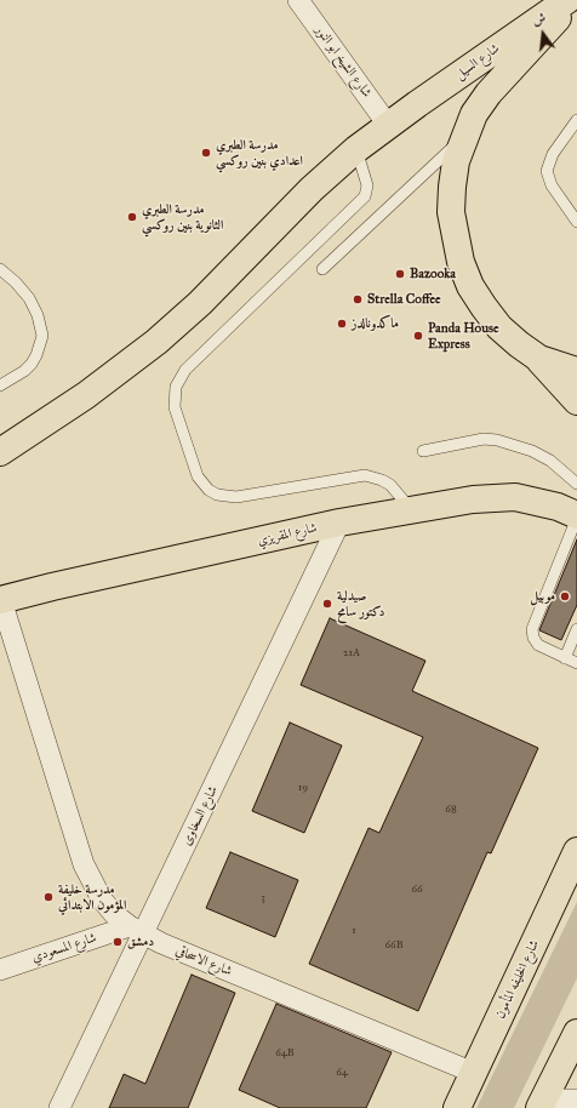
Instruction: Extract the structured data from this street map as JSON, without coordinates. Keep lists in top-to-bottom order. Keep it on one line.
{"streets":{"main road":["شارع السيل","شارع المقريزي","شارع الخليفه المأمون"],"street":["شارع الشيخ ابو النور","شارع السخاوى","شارع المسعودي","شارع الاسحاقي"]},"crossings":[["شارع الشيخ ابو النور","شارع السيل"],["شارع المقريزي","شارع السخاوى"],["شارع المقريزي","شارع الاسحاقي"],["شارع السخاوى","شارع المسعودي"],["شارع السخاوى","شارع الاسحاقي"],["شارع المسعودي","شارع الاسحاقي"],["شارع الاسحاقي","شارع الخليفه المأمون"]],"places":["مدرسة الطبري اعدادي بنين روكسي","مدرسة الطبري الثانوية بنين روكسي","Bazooka","Strella Coffee","ماكدونالدز","Panda House Express","موبيل","صيدلية دكتور سامح","مدرسة خليفة المؤمون الابتدائي","دمشق"],"house_numbers":["21A","19","68","66","3","1","66B","64B","64"],"north":"top"}
